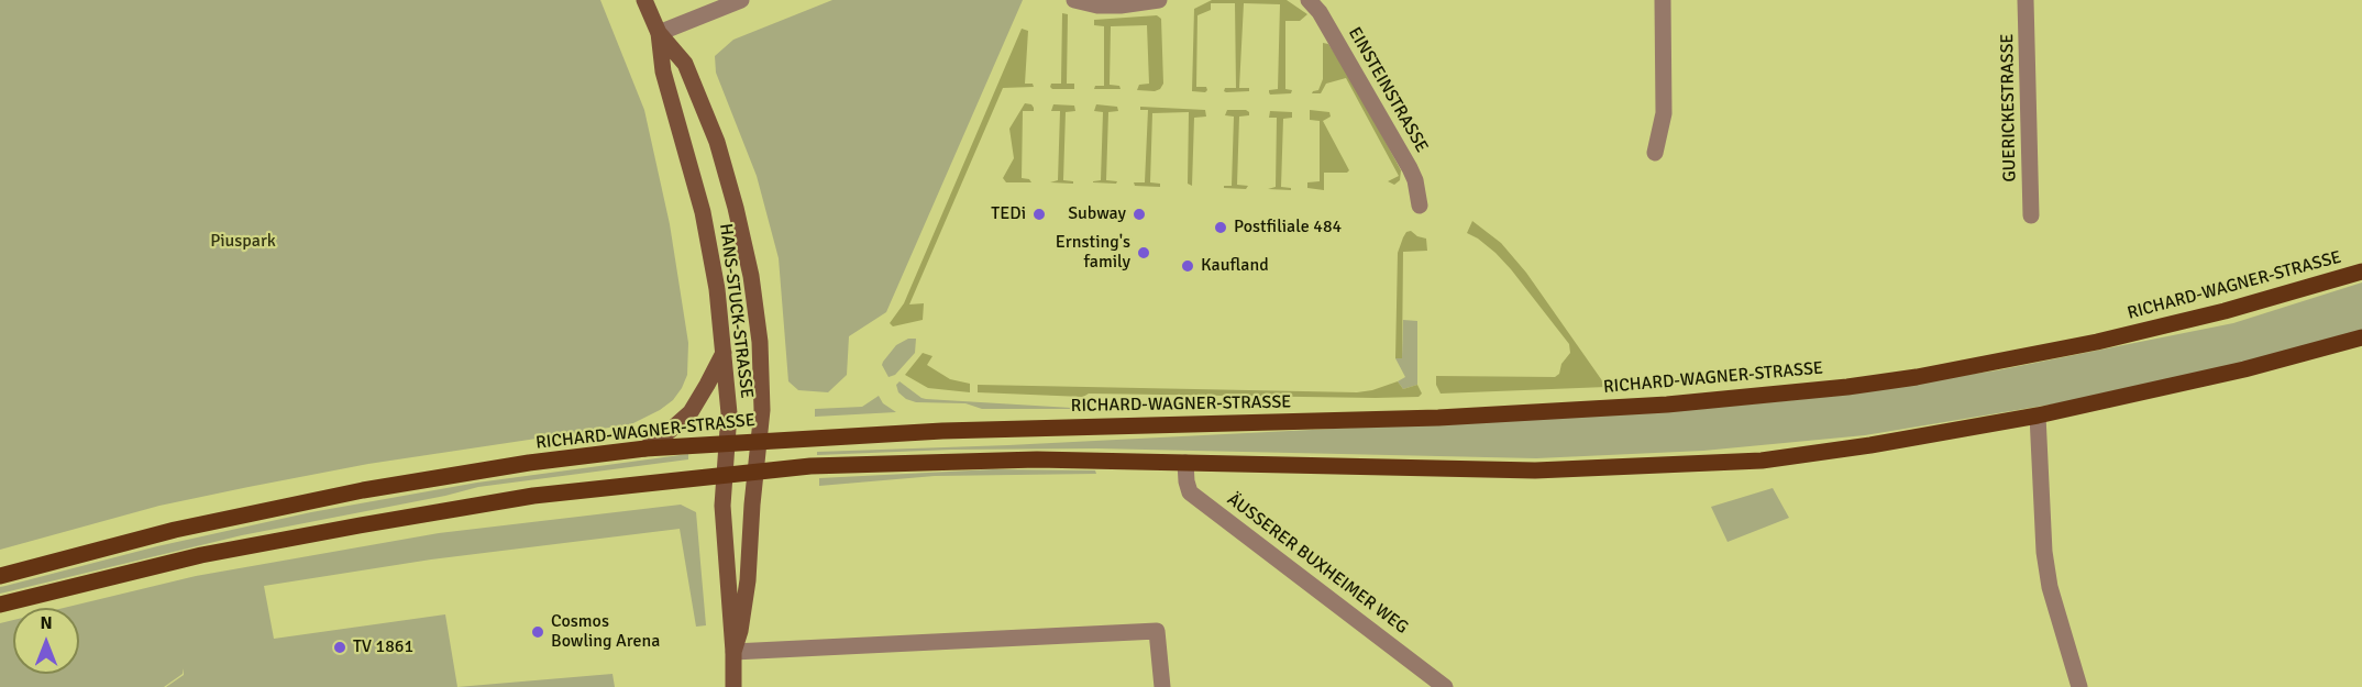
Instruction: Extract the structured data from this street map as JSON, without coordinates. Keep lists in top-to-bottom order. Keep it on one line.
{"streets":{"main road":["RICHARD-WAGNER-STRASSE","HANS-STUCK-STRASSE"],"street":["EINSTEINSTRASSE","GUERICKESTRASSE","ÄUSSERER BUXHEIMER WEG"]},"crossings":[["RICHARD-WAGNER-STRASSE","HANS-STUCK-STRASSE"]],"parks":["Piuspark"],"places":["TEDi","Subway","Postfiliale 484","Ernsting's family","Kaufland","Cosmos Bowling Arena","TV 1861"],"north":"top"}
